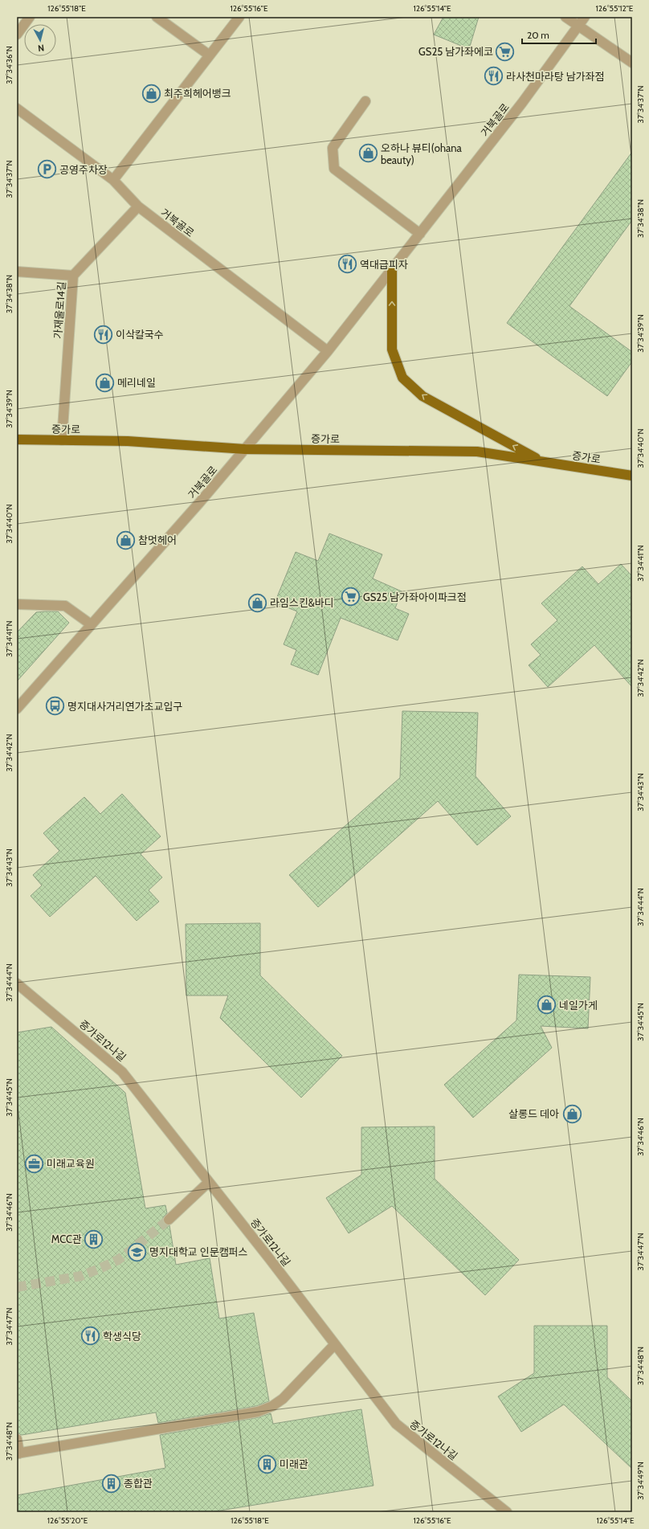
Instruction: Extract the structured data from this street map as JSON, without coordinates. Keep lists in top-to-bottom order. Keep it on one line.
{"streets":{"main road":["증가로"],"street":["거북골로","가재울로14길","증가로12나길"]},"crossings":[["거북골로","가재울로14길"],["거북골로","증가로"],["가재울로14길","증가로"]],"places":{"supermarket":["GS25 남가좌에코","GS25 남가좌아이파크점"],"restaurant":["라사천마라탕 남가좌점","역대급피자","이삭칼국수","학생식당"],"shop":["최주희헤어뱅크","오하나 뷰티(ohana beauty)","메리네일","참멋헤어","라임스킨&바디","네일가게","살롱드 데아"],"parking":["공영주차장"],"bus stop":["명지대사거리연가초교입구"],"office":["미래교육원"],"building":["MCC관","미래관","종합관"],"school or university":["명지대학교 인문캠퍼스"]},"scale_bar":"20 m","north":"bottom","coordinates":["126°55'18\"E","126°55'16\"E","126°55'14\"E","126°55'12\"E","37°34'36\"N","37°34'37\"N","37°34'38\"N","37°34'39\"N","37°34'40\"N","37°34'41\"N","37°34'42\"N","37°34'43\"N","37°34'44\"N","37°34'45\"N","37°34'46\"N","37°34'47\"N","37°34'48\"N","37°34'49\"N","126°55'20\"E"]}
